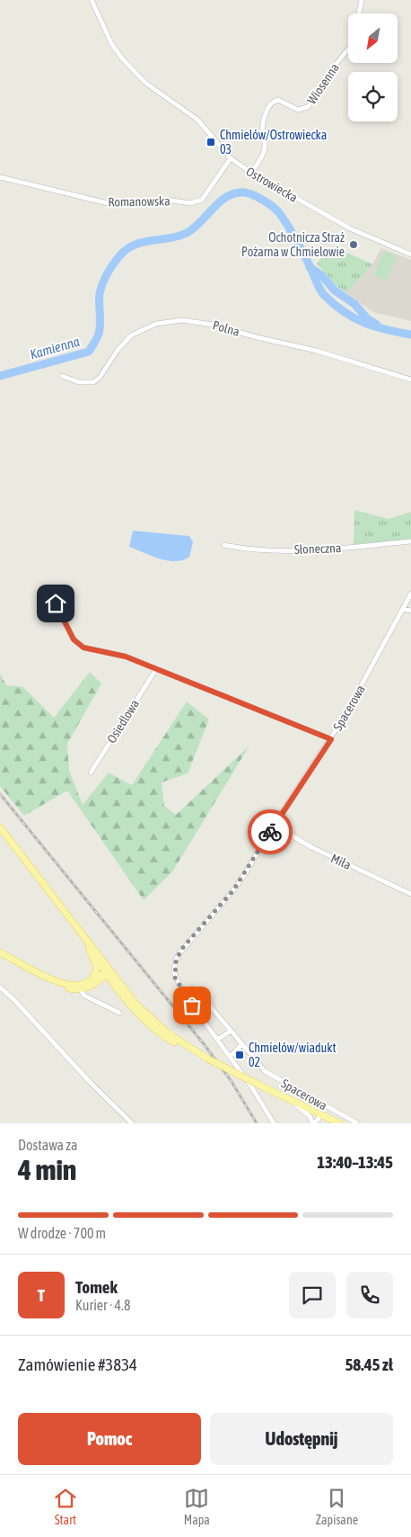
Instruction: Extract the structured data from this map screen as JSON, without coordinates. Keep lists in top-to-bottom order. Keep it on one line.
{"streets":{"street":["Wiosenna","Ostrowiecka","Romanowska","Polna","Słoneczna","Spacerowa","Osiedlowa","Miła"]},"crossings":[["Wiosenna","Ostrowiecka"],["Ostrowiecka","Romanowska"],["Spacerowa","Miła"]],"water":["Kamienna"],"places":{"transit":["Chmielów/Ostrowiecka 03","Chmielów/wiadukt 02"],"other":["Ochotnicza Straż Pożarna w Chmielowie"]},"north":"bottom left","page":{"heading":["4 min","Dostawa za","13:40–13:45"],"panel":["Tomek","Kurier · 4.8","Zamówienie #3834","58.45 zł"],"bar":"W drodze · 700 m","round":"T","buttons":["Pomoc","Udostępnij"],"tabs":["Start","Mapa","Zapisane"]}}
